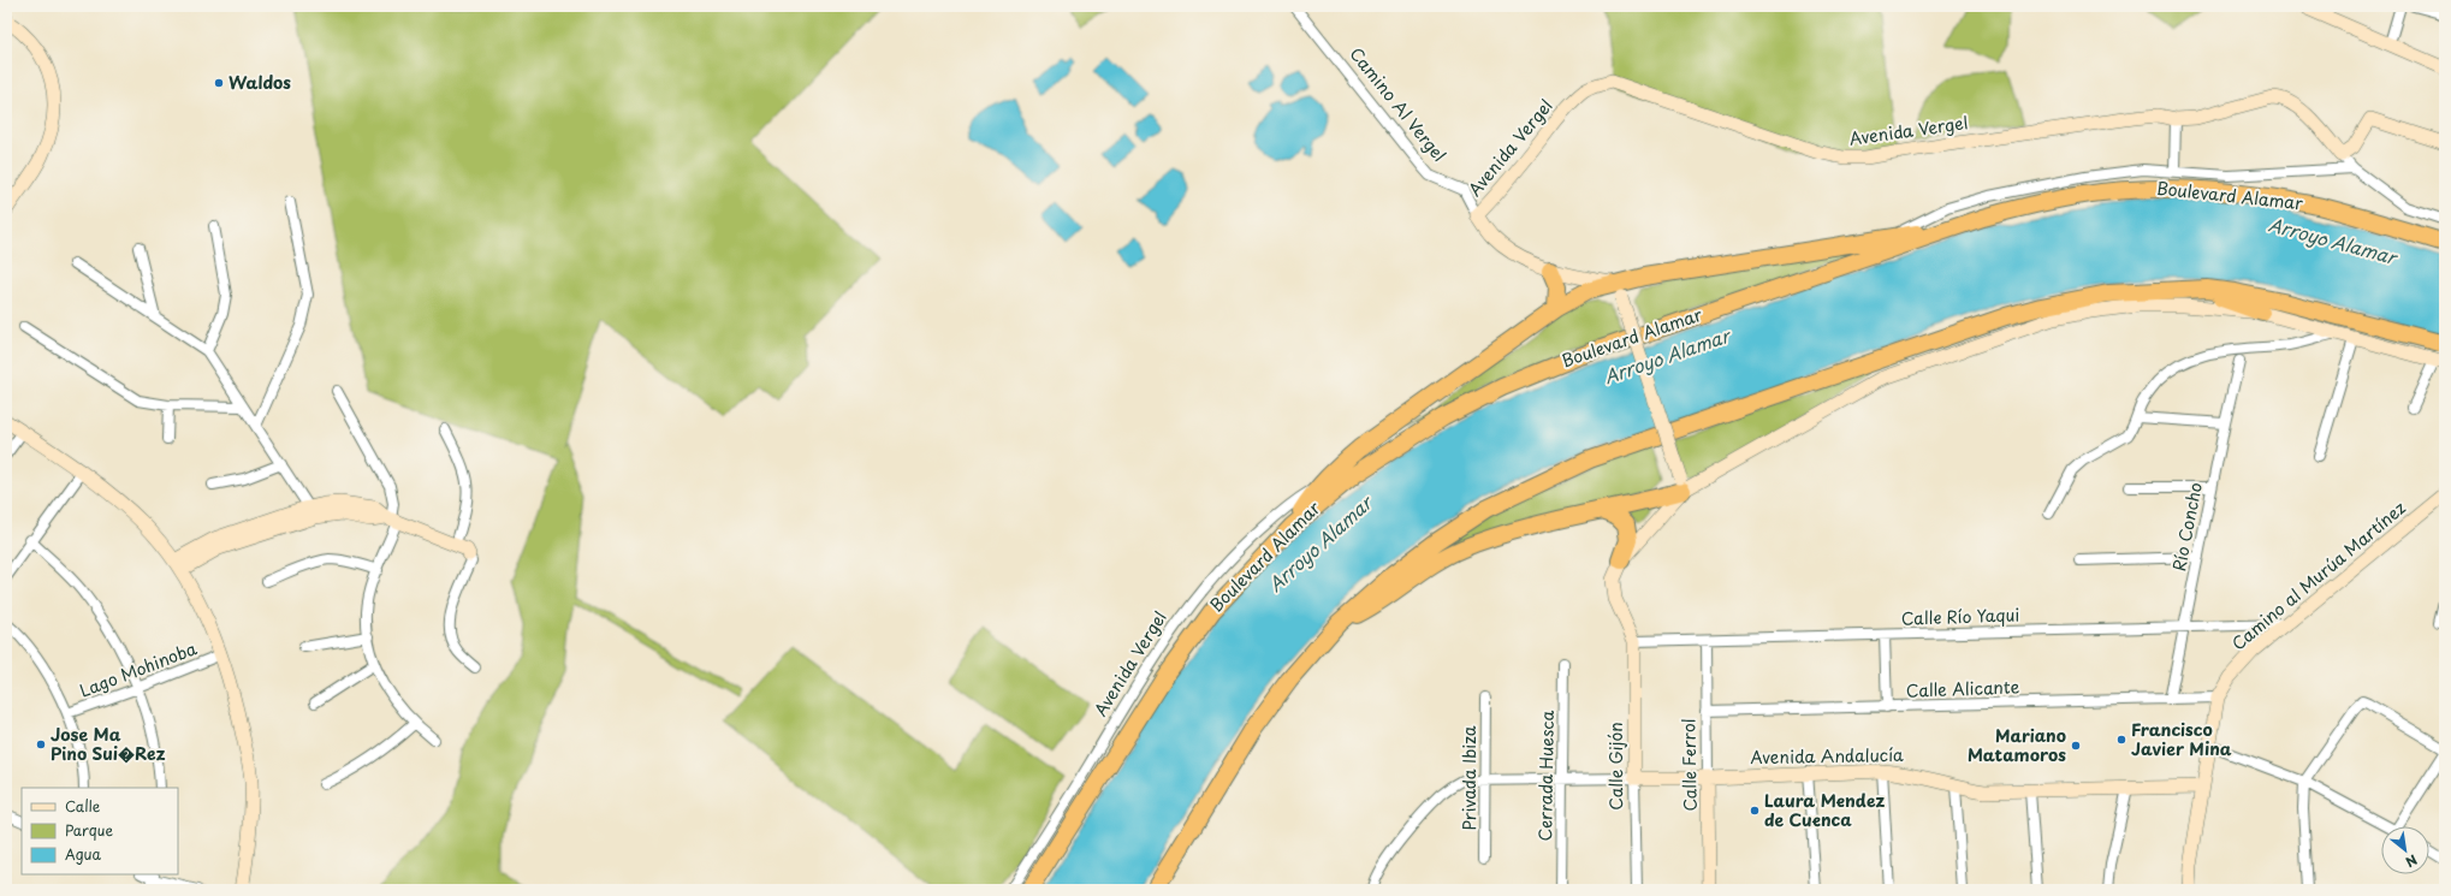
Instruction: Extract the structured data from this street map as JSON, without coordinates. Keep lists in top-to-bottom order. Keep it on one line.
{"streets":{"highway":["Boulevard Alamar"],"street":["Camino Al Vergel","Avenida Vergel","Río Concho","Camino al Murúa Martínez","Calle Río Yaqui","Lago Mohinoba","Calle Alicante","Avenida Andalucía","Calle Ferrol","Calle Gijón","Cerrada Huesca","Privada Ibiza"]},"crossings":[["Camino Al Vergel","Avenida Vergel"],["Río Concho","Calle Río Yaqui"],["Río Concho","Calle Alicante"],["Camino al Murúa Martínez","Calle Río Yaqui"],["Camino al Murúa Martínez","Calle Alicante"],["Camino al Murúa Martínez","Avenida Andalucía"],["Calle Río Yaqui","Calle Ferrol"],["Calle Río Yaqui","Calle Gijón"],["Calle Alicante","Calle Ferrol"],["Avenida Andalucía","Calle Ferrol"],["Avenida Andalucía","Calle Gijón"],["Avenida Andalucía","Cerrada Huesca"],["Avenida Andalucía","Privada Ibiza"]],"water":["Arroyo Alamar"],"places":["Waldos","Francisco Javier Mina","Jose Ma Pino Sui�Rez","Mariano Matamoros","Laura Mendez de Cuenca"],"legend":["Calle","Parque","Agua"],"north":"bottom right"}
